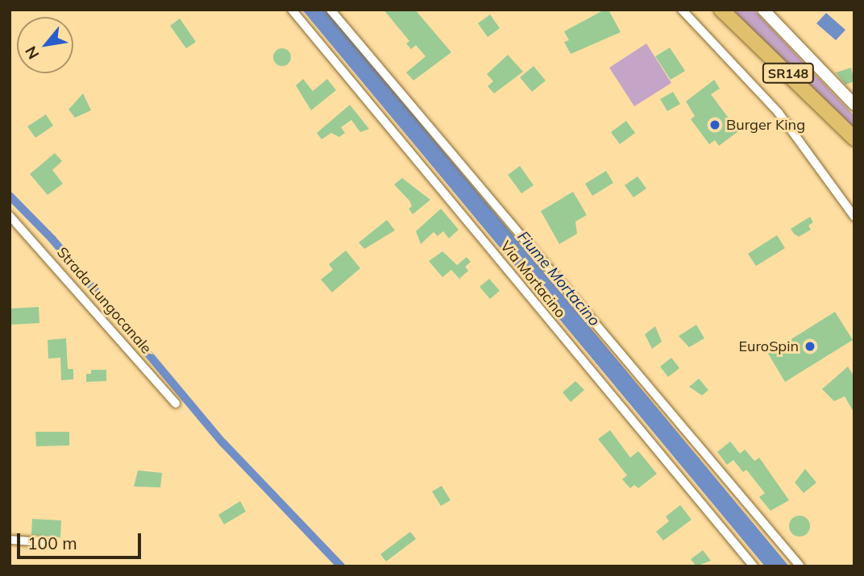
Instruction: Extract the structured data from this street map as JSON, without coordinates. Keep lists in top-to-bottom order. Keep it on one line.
{"streets":{"main road":["SR148"],"street":["Via Mortacino","Strada Lungocanale"]},"water":["Fiume Mortacino"],"places":["Burger King","EuroSpin"],"scale_bar":"100 m","north":"bottom left"}
